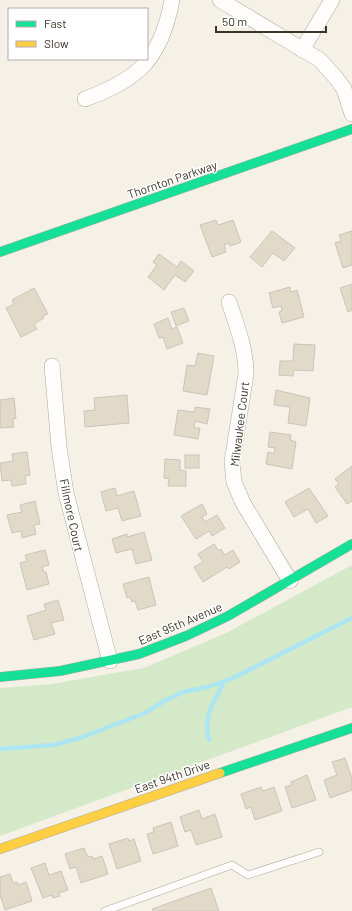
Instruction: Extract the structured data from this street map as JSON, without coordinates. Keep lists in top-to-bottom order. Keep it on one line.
{"streets":{"street":["Thornton Parkway","Milwaukee Court","Fillmore Court","East 95th Avenue","East 94th Drive"]},"crossings":[["Milwaukee Court","East 95th Avenue"],["Fillmore Court","East 95th Avenue"]],"legend":["Fast","Slow"],"scale_bar":"50 m"}
